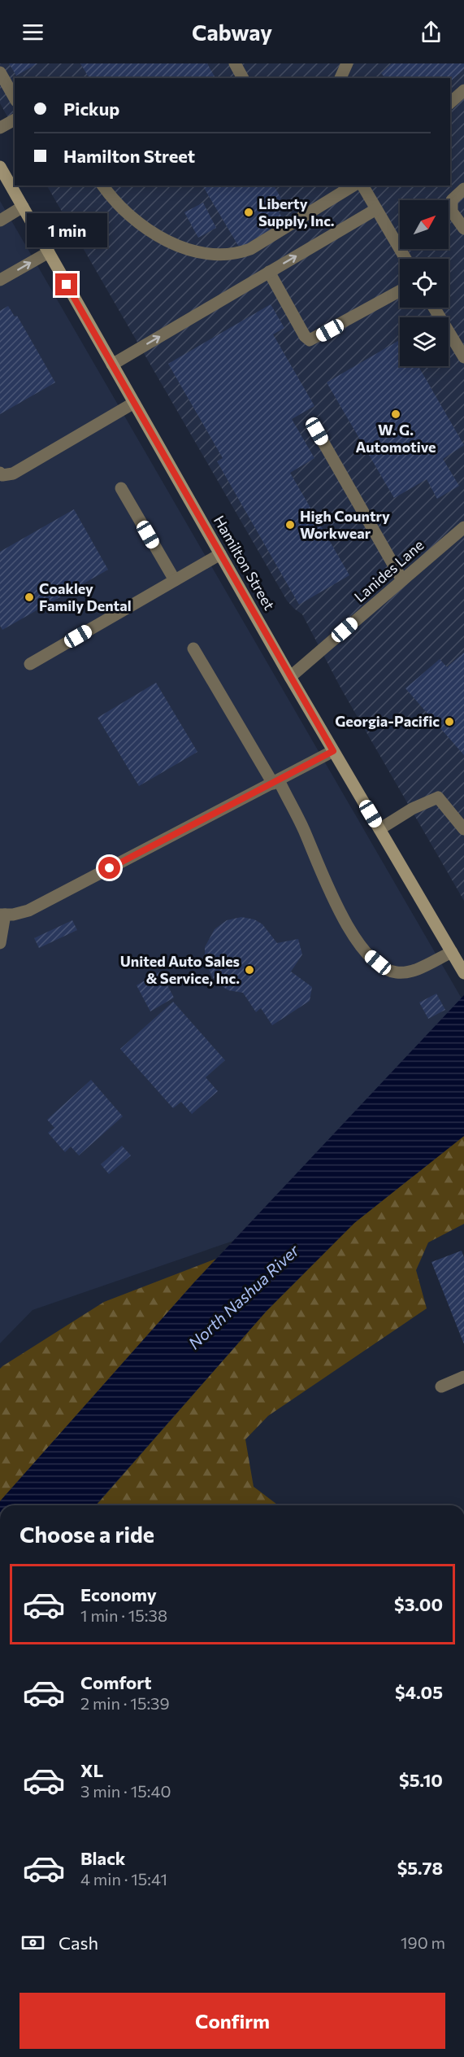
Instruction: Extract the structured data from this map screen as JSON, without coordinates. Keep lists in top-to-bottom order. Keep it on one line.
{"streets":{"main road":["Hamilton Street"],"street":["Lanides Lane"]},"crossings":[["Hamilton Street","Lanides Lane"]],"water":["North Nashua River"],"places":["Liberty Supply, Inc.","W. G. Automotive","High Country Workwear","Coakley Family Dental","Georgia-Pacific","United Auto Sales & Service, Inc."],"north":"top right","page":{"header":"Cabway","banner":["Pickup","Hamilton Street"],"bubble":"1 min","heading":"Choose a ride","list":[{"name":"Economy","note":"1 min · 15:38","value":"$3.00"},{"name":"Comfort","note":"2 min · 15:39","value":"$4.05"},{"name":"XL","note":"3 min · 15:40","value":"$5.10"},{"name":"Black","note":"4 min · 15:41","value":"$5.78"}],"pay":["Cash","190 m"],"buttons":"Confirm"}}
